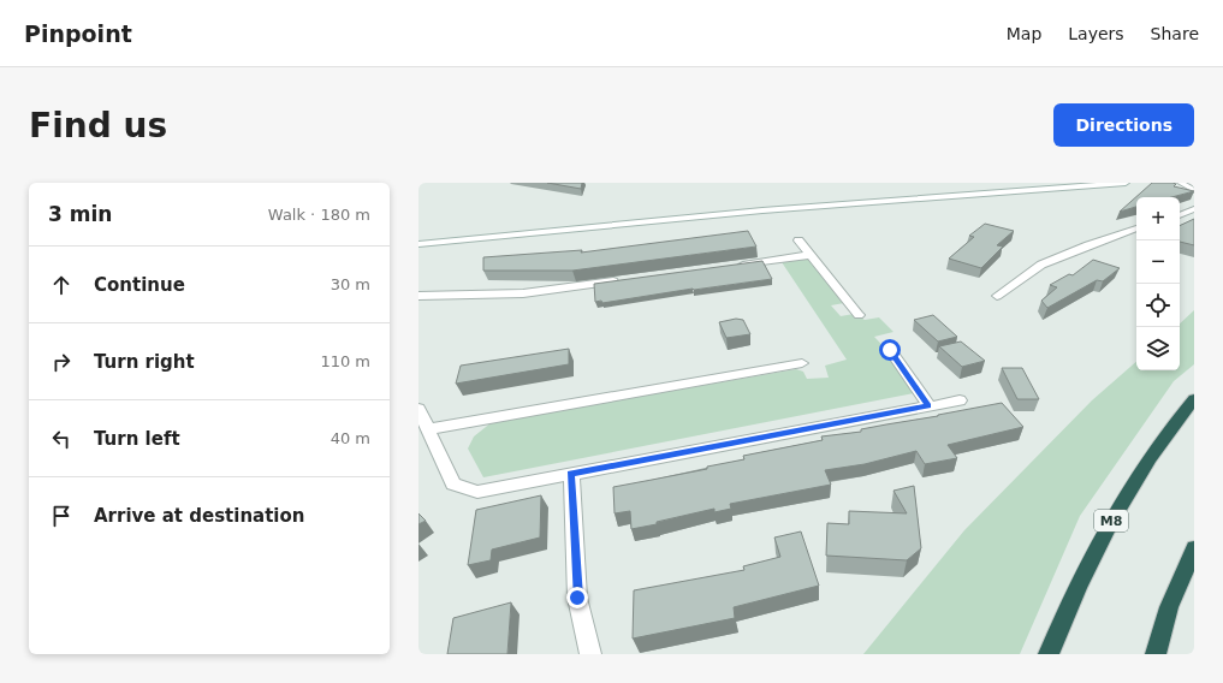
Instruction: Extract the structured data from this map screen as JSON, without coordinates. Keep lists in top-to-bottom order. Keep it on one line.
{"streets":{"highway":["M8"]},"page":{"header":"Pinpoint","nav":["Map","Layers","Share"],"buttons":"Directions","title":"Find us","heading":["3 min","Walk · 180 m"],"map_buttons":["+","−"],"list":[["Continue","30 m"],["Turn right","110 m"],["Turn left","40 m"],"Arrive at destination"]}}
